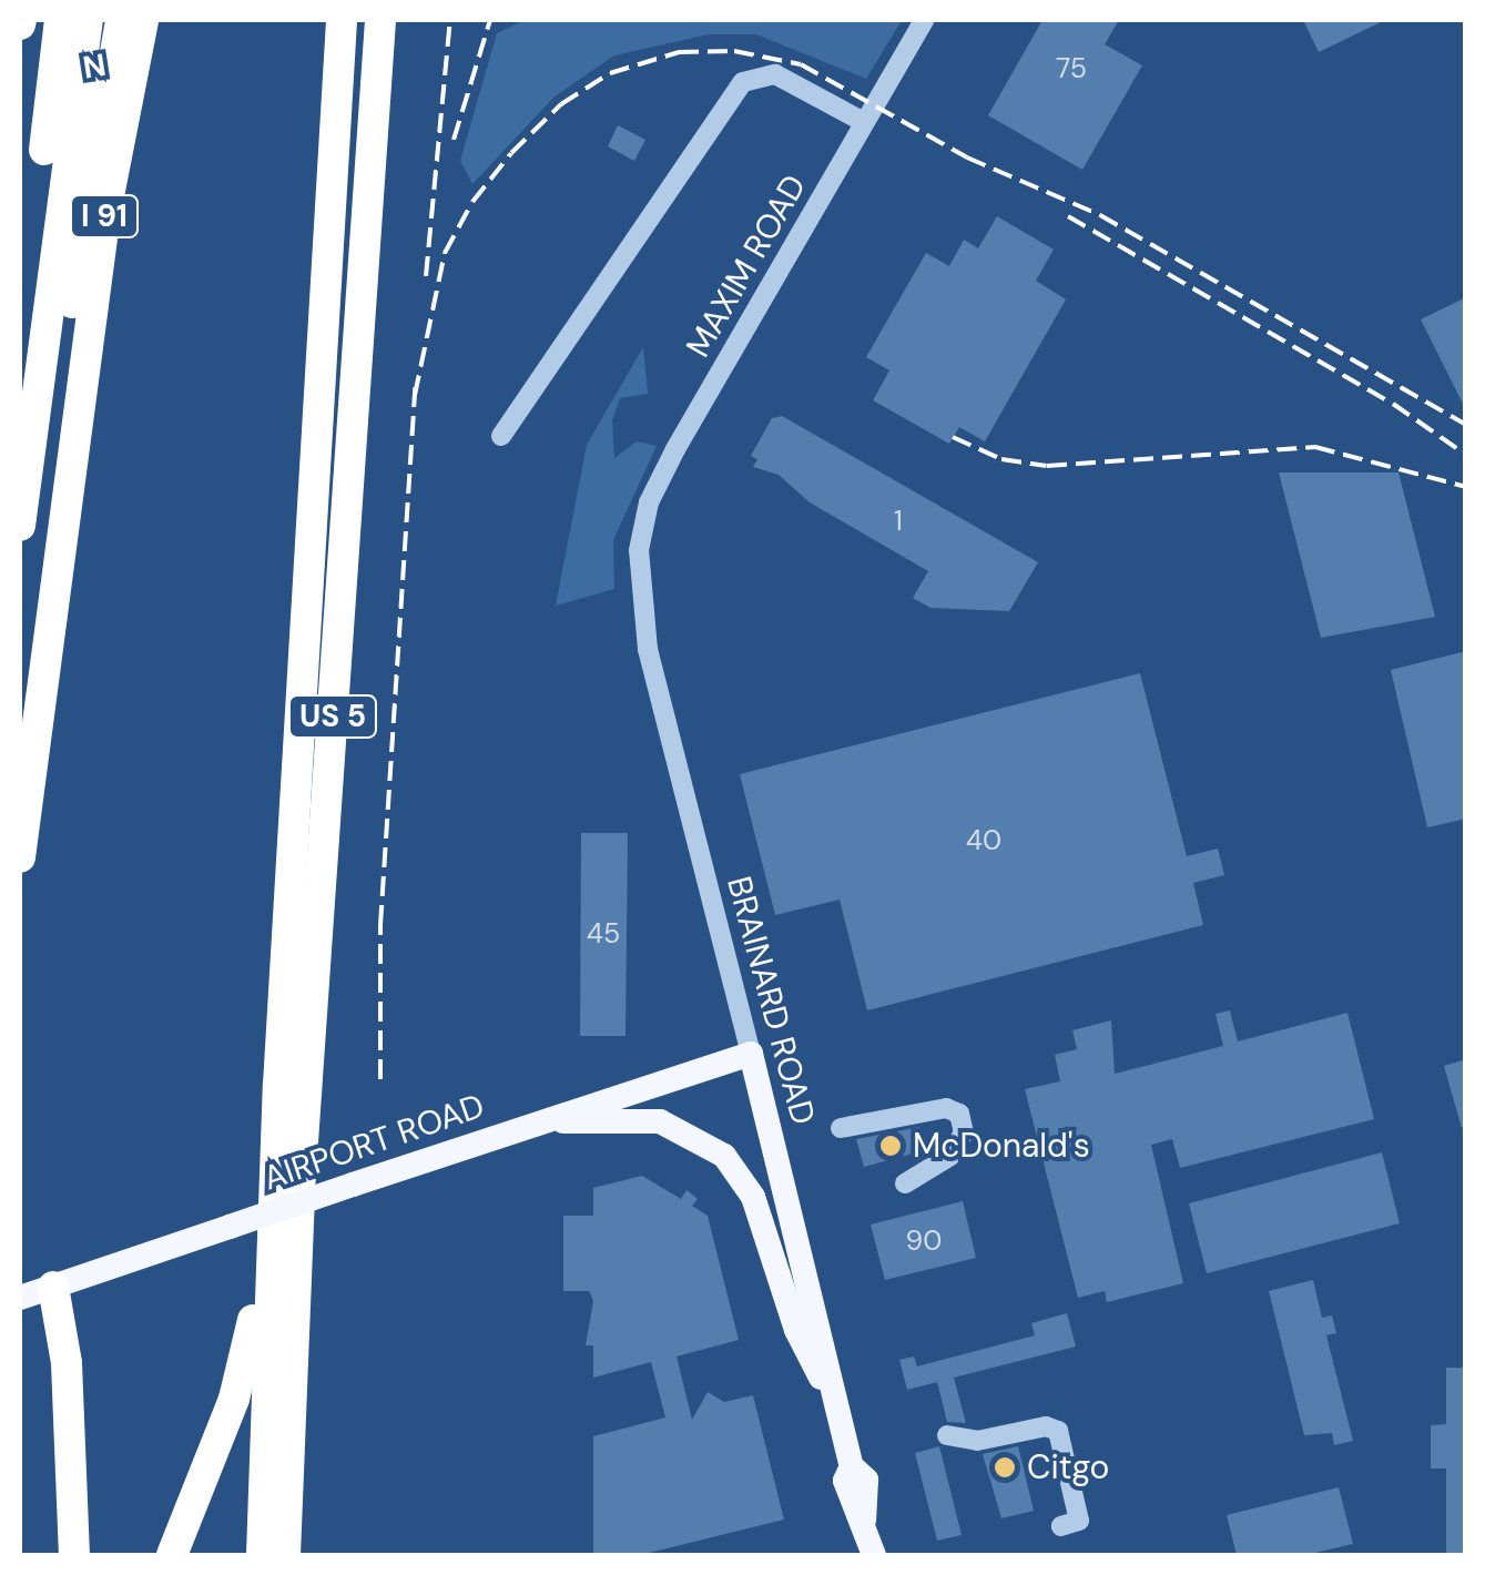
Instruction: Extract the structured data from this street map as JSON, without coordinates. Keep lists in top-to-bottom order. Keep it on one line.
{"streets":{"highway":["I 91","US 5"],"main road":["BRAINARD ROAD","AIRPORT ROAD"],"street":["MAXIM ROAD"]},"crossings":[["MAXIM ROAD","BRAINARD ROAD"],["BRAINARD ROAD","AIRPORT ROAD"]],"places":["McDonald's","Citgo"],"house_numbers":["75","1","40","45","90"],"north":"top"}
